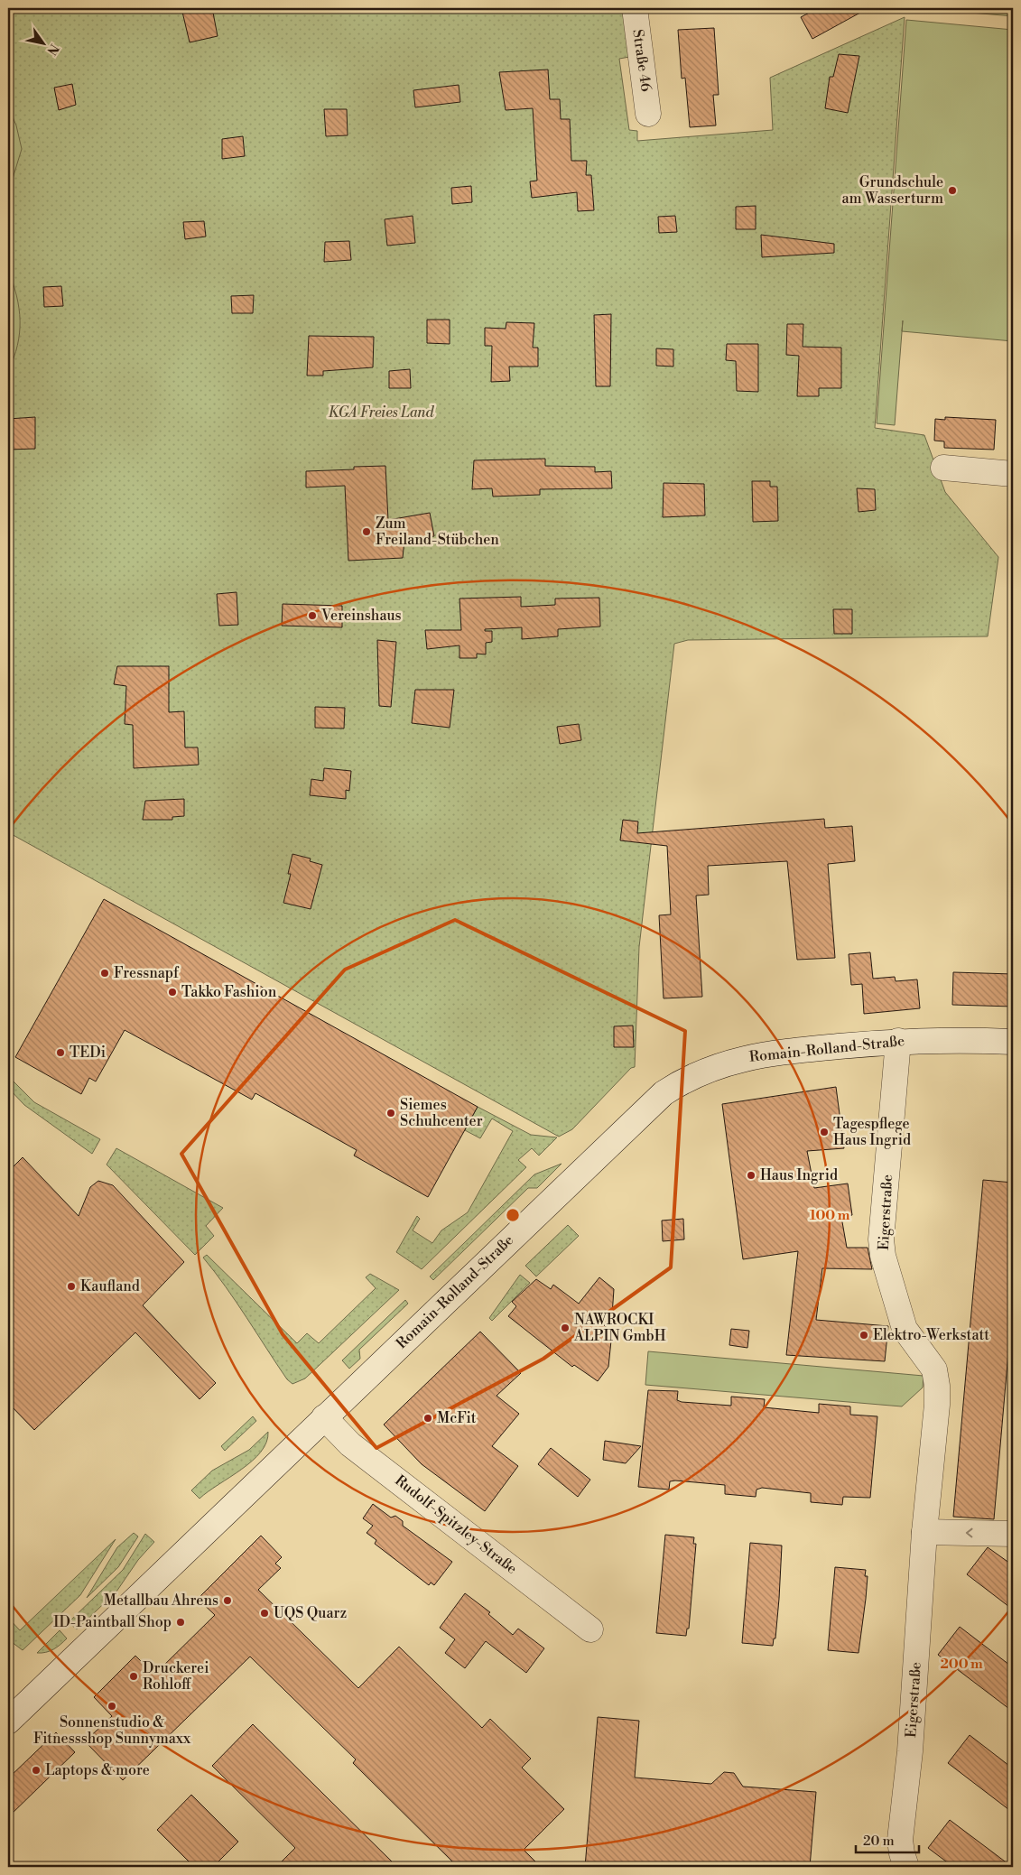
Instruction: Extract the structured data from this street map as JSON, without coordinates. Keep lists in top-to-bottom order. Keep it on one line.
{"streets":{"street":["Straße 46","Romain-Rolland-Straße","Eigerstraße","Rudolf-Spitzley-Straße"]},"crossings":[["Romain-Rolland-Straße","Eigerstraße"],["Romain-Rolland-Straße","Rudolf-Spitzley-Straße"]],"parks":["KGA Freies Land"],"places":["Grundschule am Wasserturm","Zum Freiland-Stübchen","Vereinshaus","Fressnapf","Takko Fashion","TEDi","Siemes Schuhcenter","Tagespflege Haus Ingrid","Haus Ingrid","Kaufland","NAWROCKI ALPIN GmbH","Elektro-Werkstatt","McFit","Metallbau Ahrens","UQS Quarz","ID-Paintball Shop","Druckerei Rohloff","Sonnenstudio & Fitnessshop Sunnymaxx","Laptops & more"],"scale_bar":"20 m","north":"bottom right","rings":["100 m","200 m"]}
